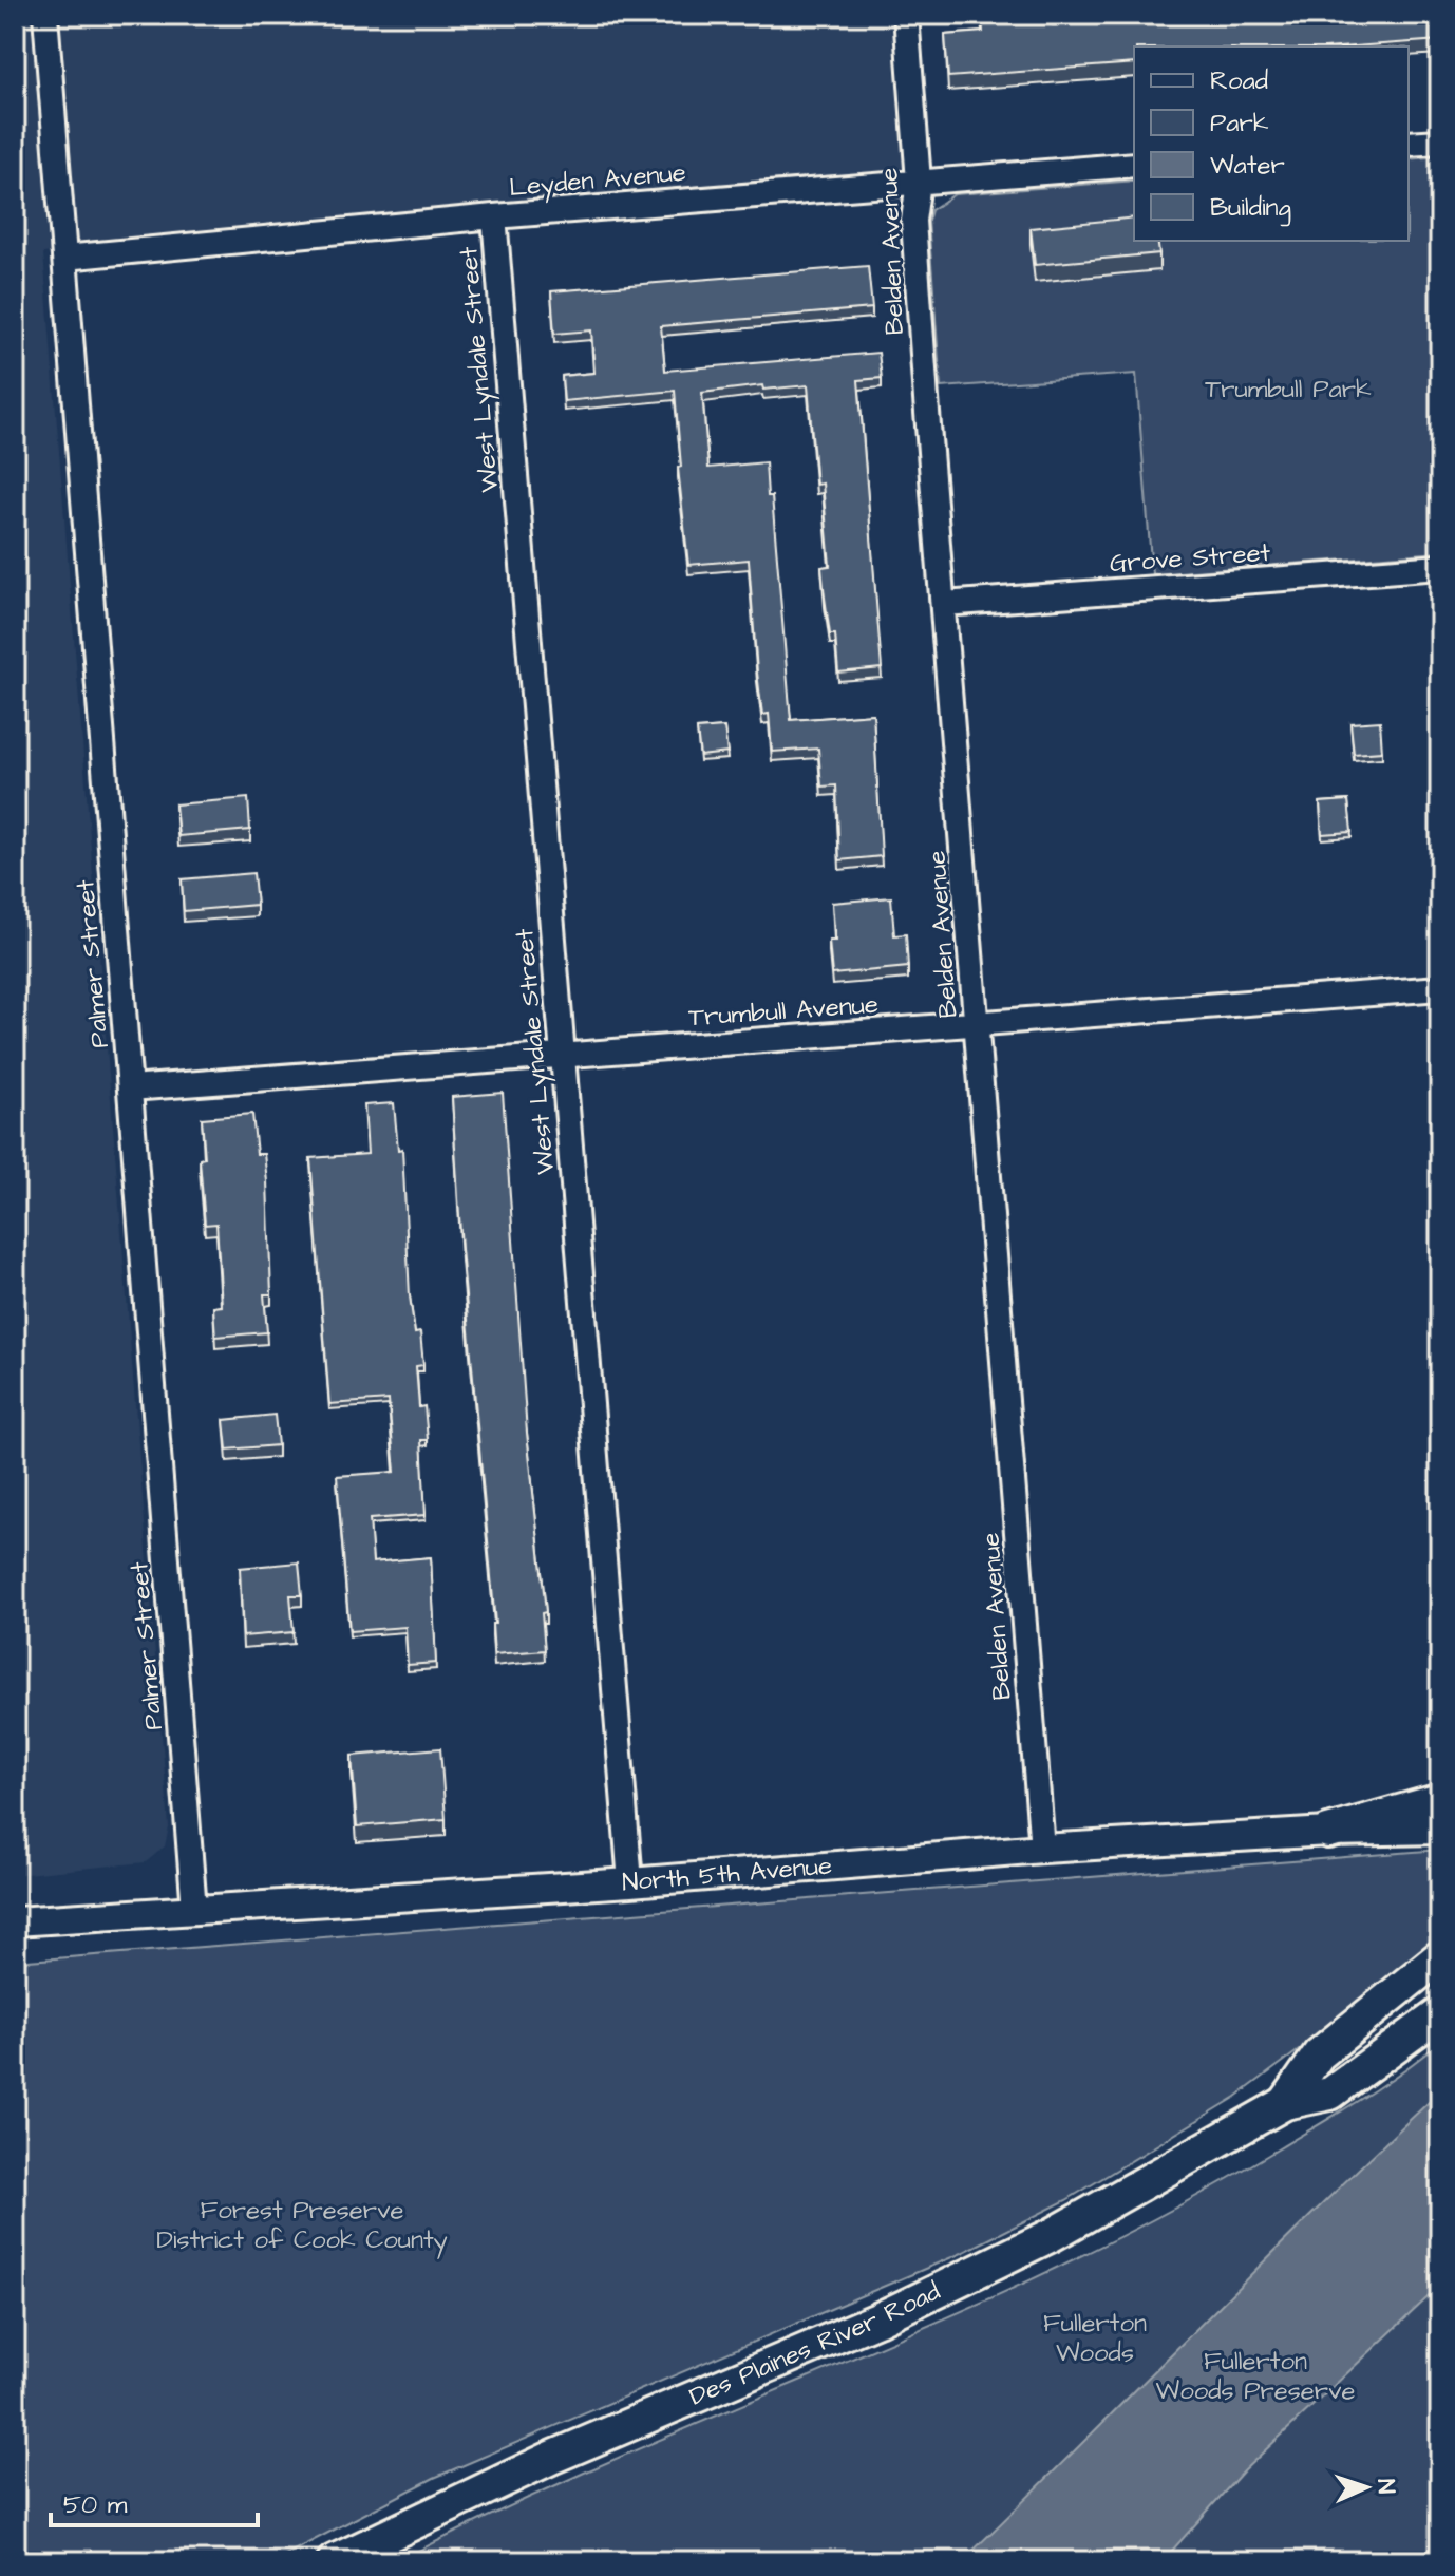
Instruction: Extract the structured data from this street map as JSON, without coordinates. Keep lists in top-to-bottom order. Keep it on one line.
{"streets":{"main road":["Des Plaines River Road"],"street":["Leyden Avenue","Belden Avenue","West Lyndale Street","Grove Street","Palmer Street","Trumbull Avenue","North 5th Avenue"]},"crossings":[["Leyden Avenue","Belden Avenue"],["Leyden Avenue","West Lyndale Street"],["Leyden Avenue","Palmer Street"],["Belden Avenue","Grove Street"],["Belden Avenue","Trumbull Avenue"],["Belden Avenue","North 5th Avenue"],["West Lyndale Street","Trumbull Avenue"],["West Lyndale Street","North 5th Avenue"],["Palmer Street","Trumbull Avenue"],["Palmer Street","North 5th Avenue"]],"parks":["Trumbull Park","Forest Preserve District of Cook County","Fullerton Woods","Fullerton Woods Preserve"],"legend":["Road","Park","Water","Building"],"scale_bar":"50 m","north":"right"}
